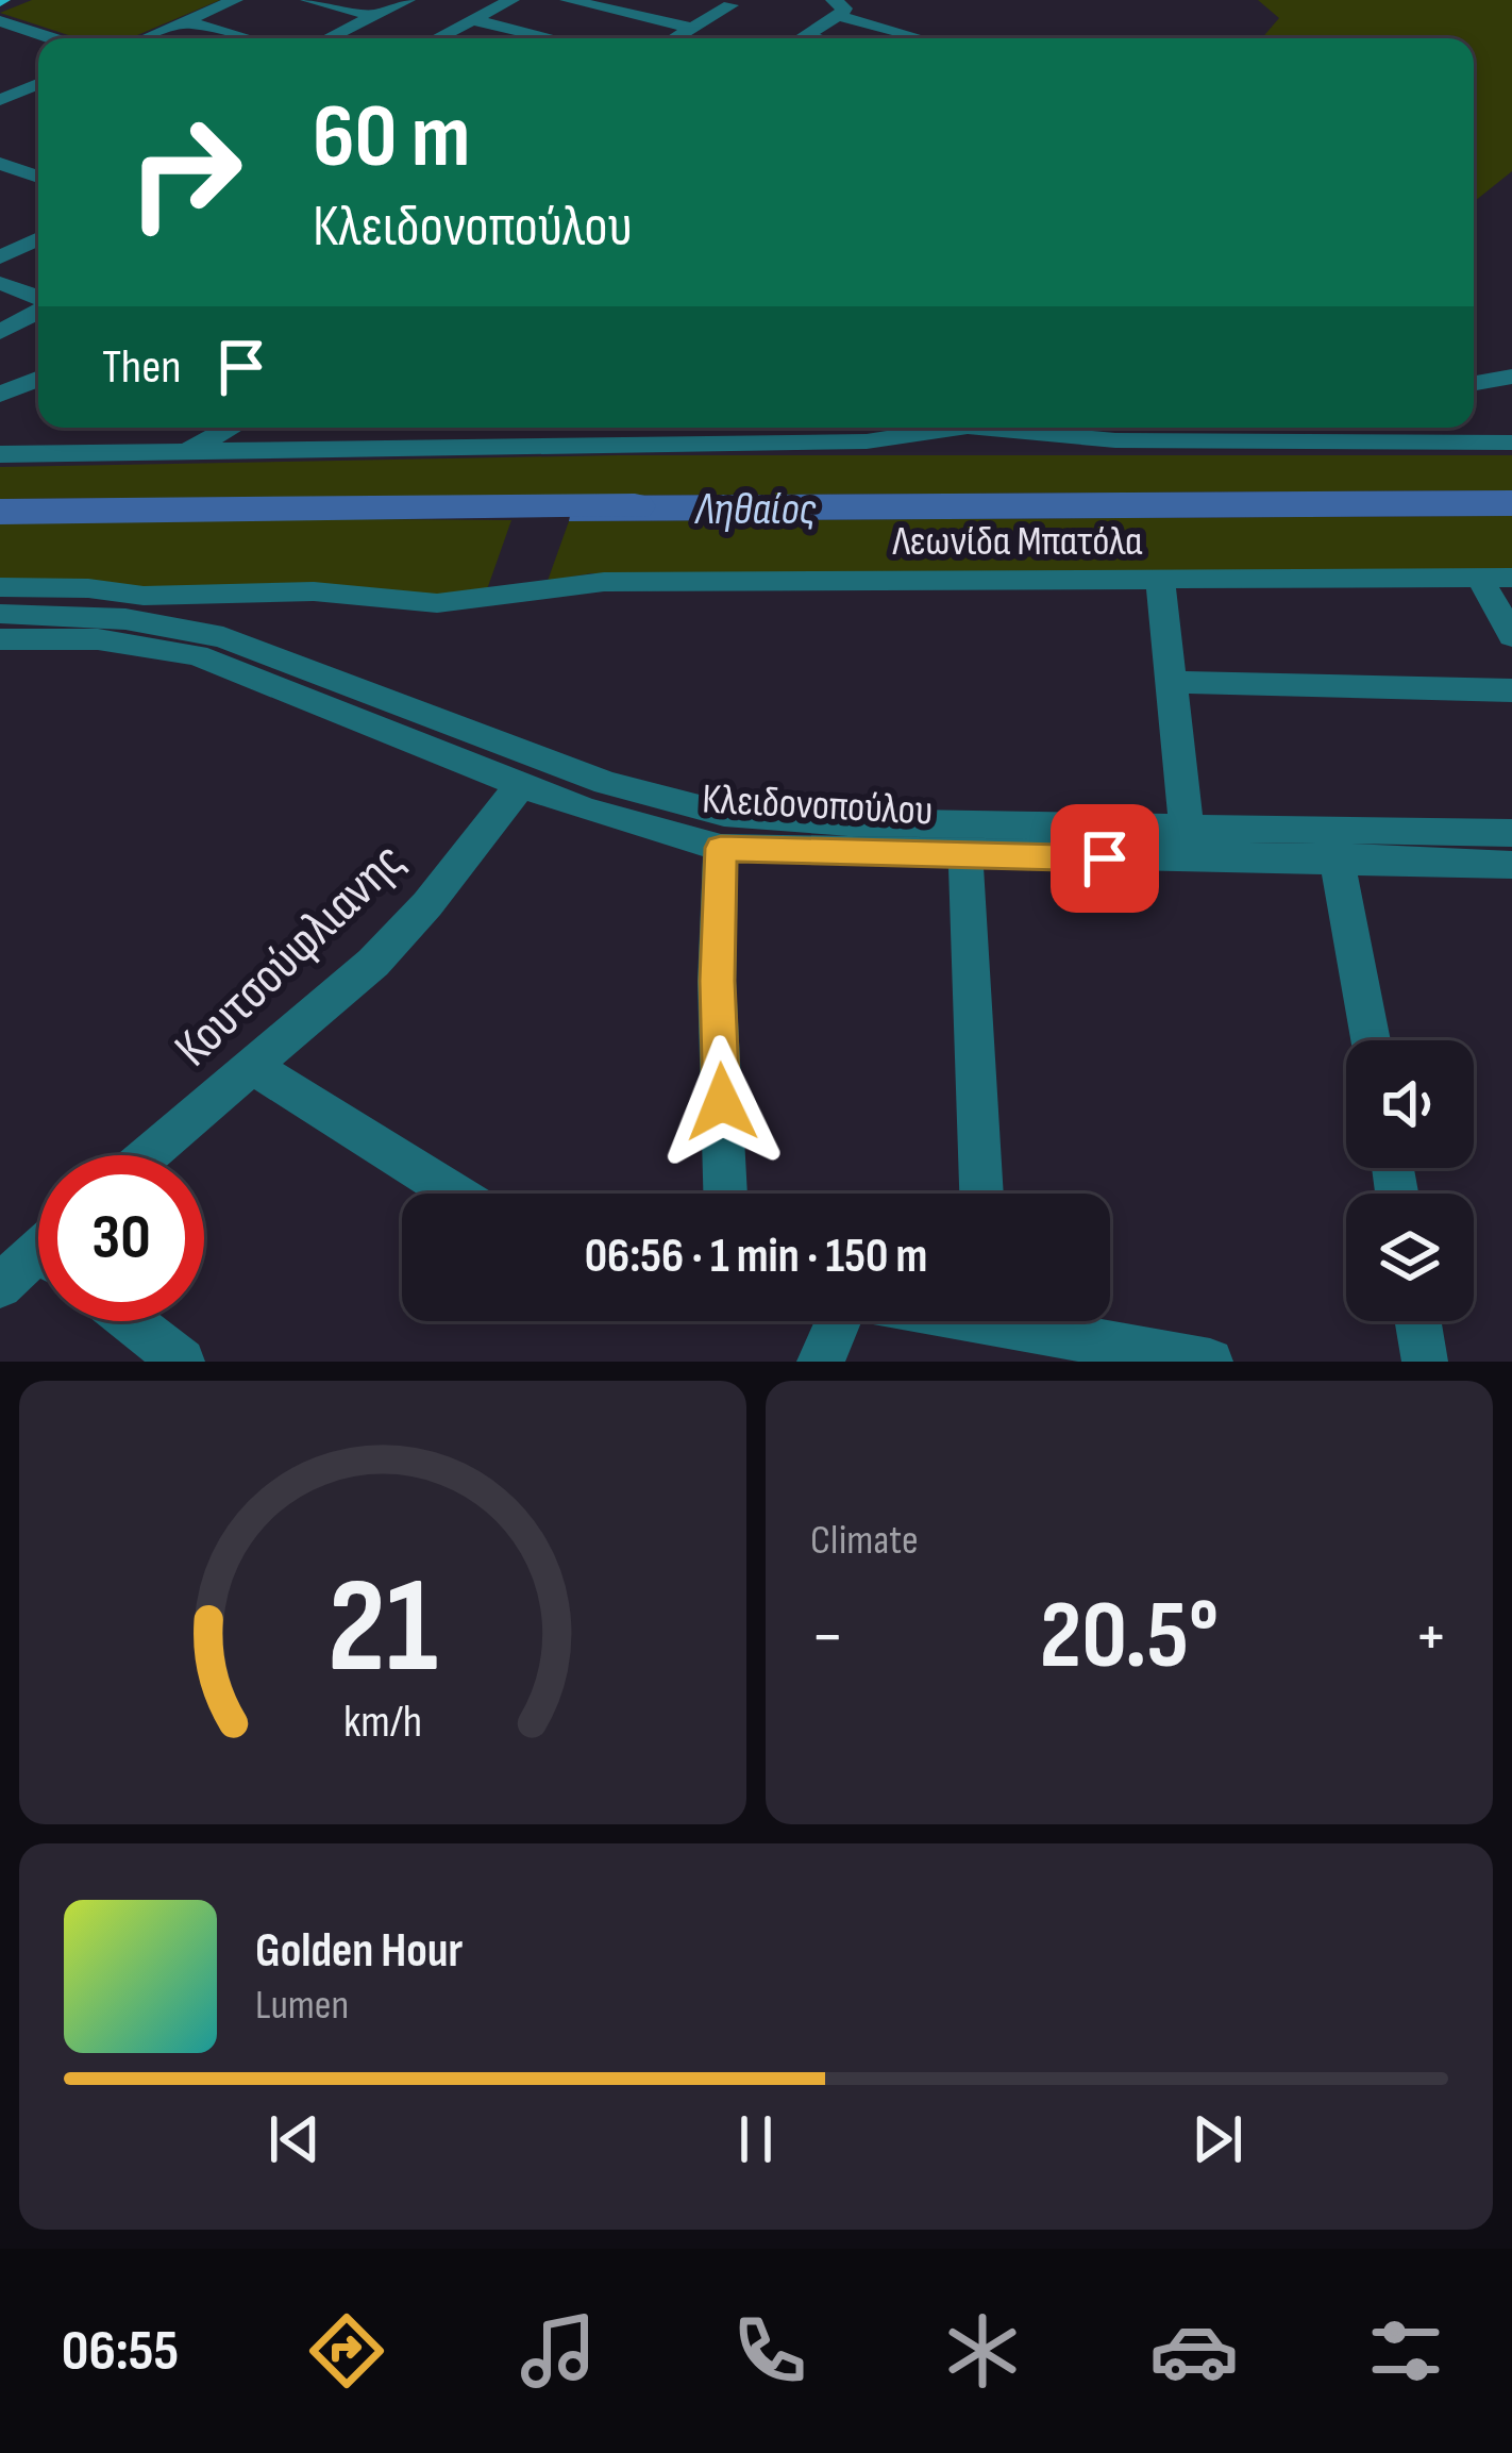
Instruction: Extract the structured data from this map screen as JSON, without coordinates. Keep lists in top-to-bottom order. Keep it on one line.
{"streets":{"street":["Λεωνίδα Μπατόλα","Κλειδονοπούλου","Κουτσούφλιανης"]},"crossings":[["Κλειδονοπούλου","Κουτσούφλιανης"]],"water":["Ληθαίος"],"page":{"turn":["60 m","Κλειδονοπούλου"],"then":"Then","limit":"30","trip":"06:56 · 1 min · 150 m","tile":"Climate","heat":["−","20.5°","+"],"song":["Golden Hour","Lumen"],"tabs":"06:55","gauge":["21","km/h"]}}
